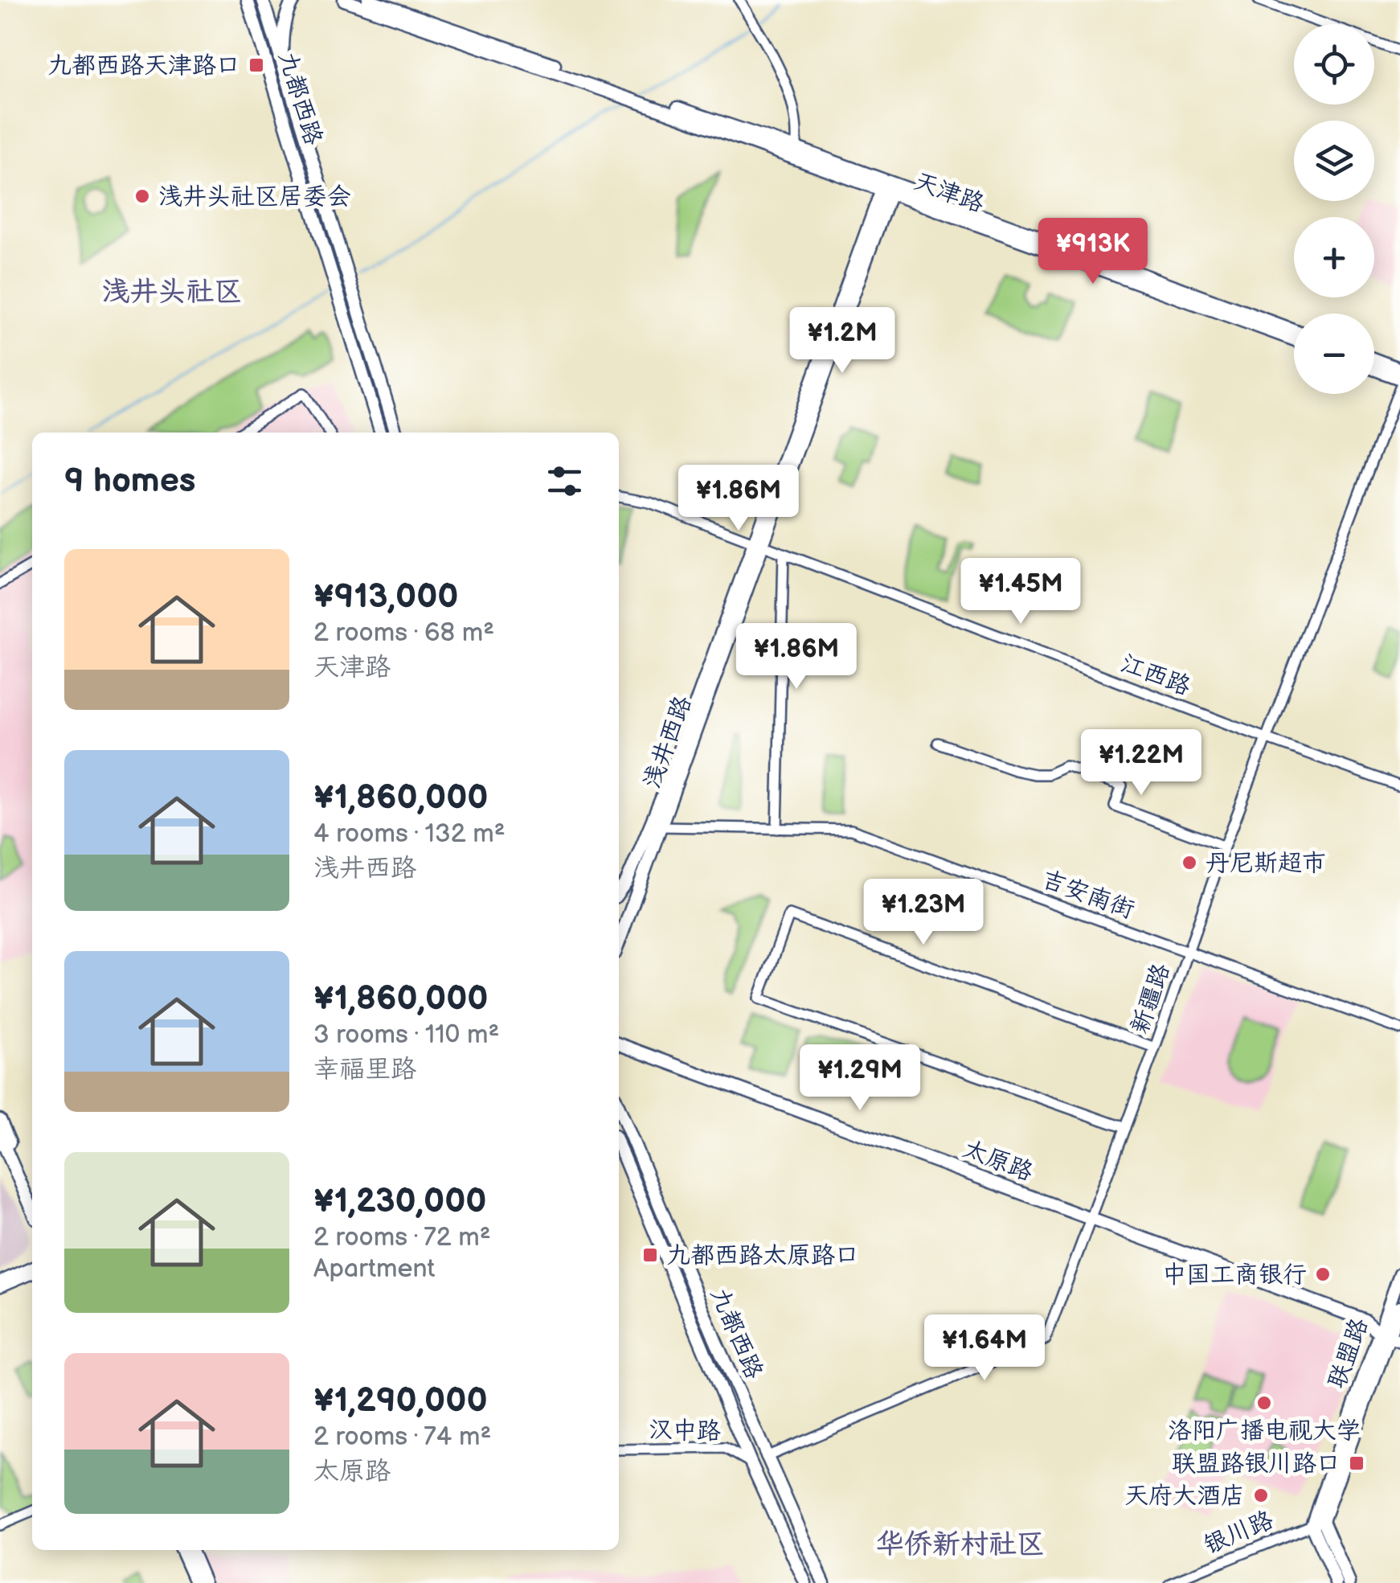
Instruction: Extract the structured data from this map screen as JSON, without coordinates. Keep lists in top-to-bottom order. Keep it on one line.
{"streets":{"main road":["九都西路","天津路","浅井西路","太原路","联盟路"],"street":["江西路","吉安南街","新疆路","汉中路","银川路"]},"crossings":[["九都西路","新疆路"],["九都西路","汉中路"],["天津路","浅井西路"],["江西路","浅井西路"],["江西路","新疆路"],["浅井西路","吉安南街"],["吉安南街","新疆路"],["新疆路","太原路"],["太原路","联盟路"],["联盟路","银川路"]],"districts":["浅井头社区","华侨新村社区"],"places":{"transit":["九都西路天津路口","九都西路太原路口","联盟路银川路口"],"other":["浅井头社区居委会","丹尼斯超市","中国工商银行","洛阳广播电视大学","天府大酒店"]},"page":{"map_buttons":["+","−"],"price":["¥913K","¥1.2M","¥1.86M","¥1.45M","¥1.86M","¥1.22M","¥1.23M","¥1.29M","¥1.64M"],"heading":"9 homes","list":[{"name":"¥913,000","note":"2 rooms · 68 m² · 天津路"},{"name":"¥1,860,000","note":"4 rooms · 132 m² · 浅井西路"},{"name":"¥1,860,000","note":"3 rooms · 110 m² · 幸福里路"},{"name":"¥1,230,000","note":"2 rooms · 72 m² · Apartment"},{"name":"¥1,290,000","note":"2 rooms · 74 m² · 太原路"}]}}
